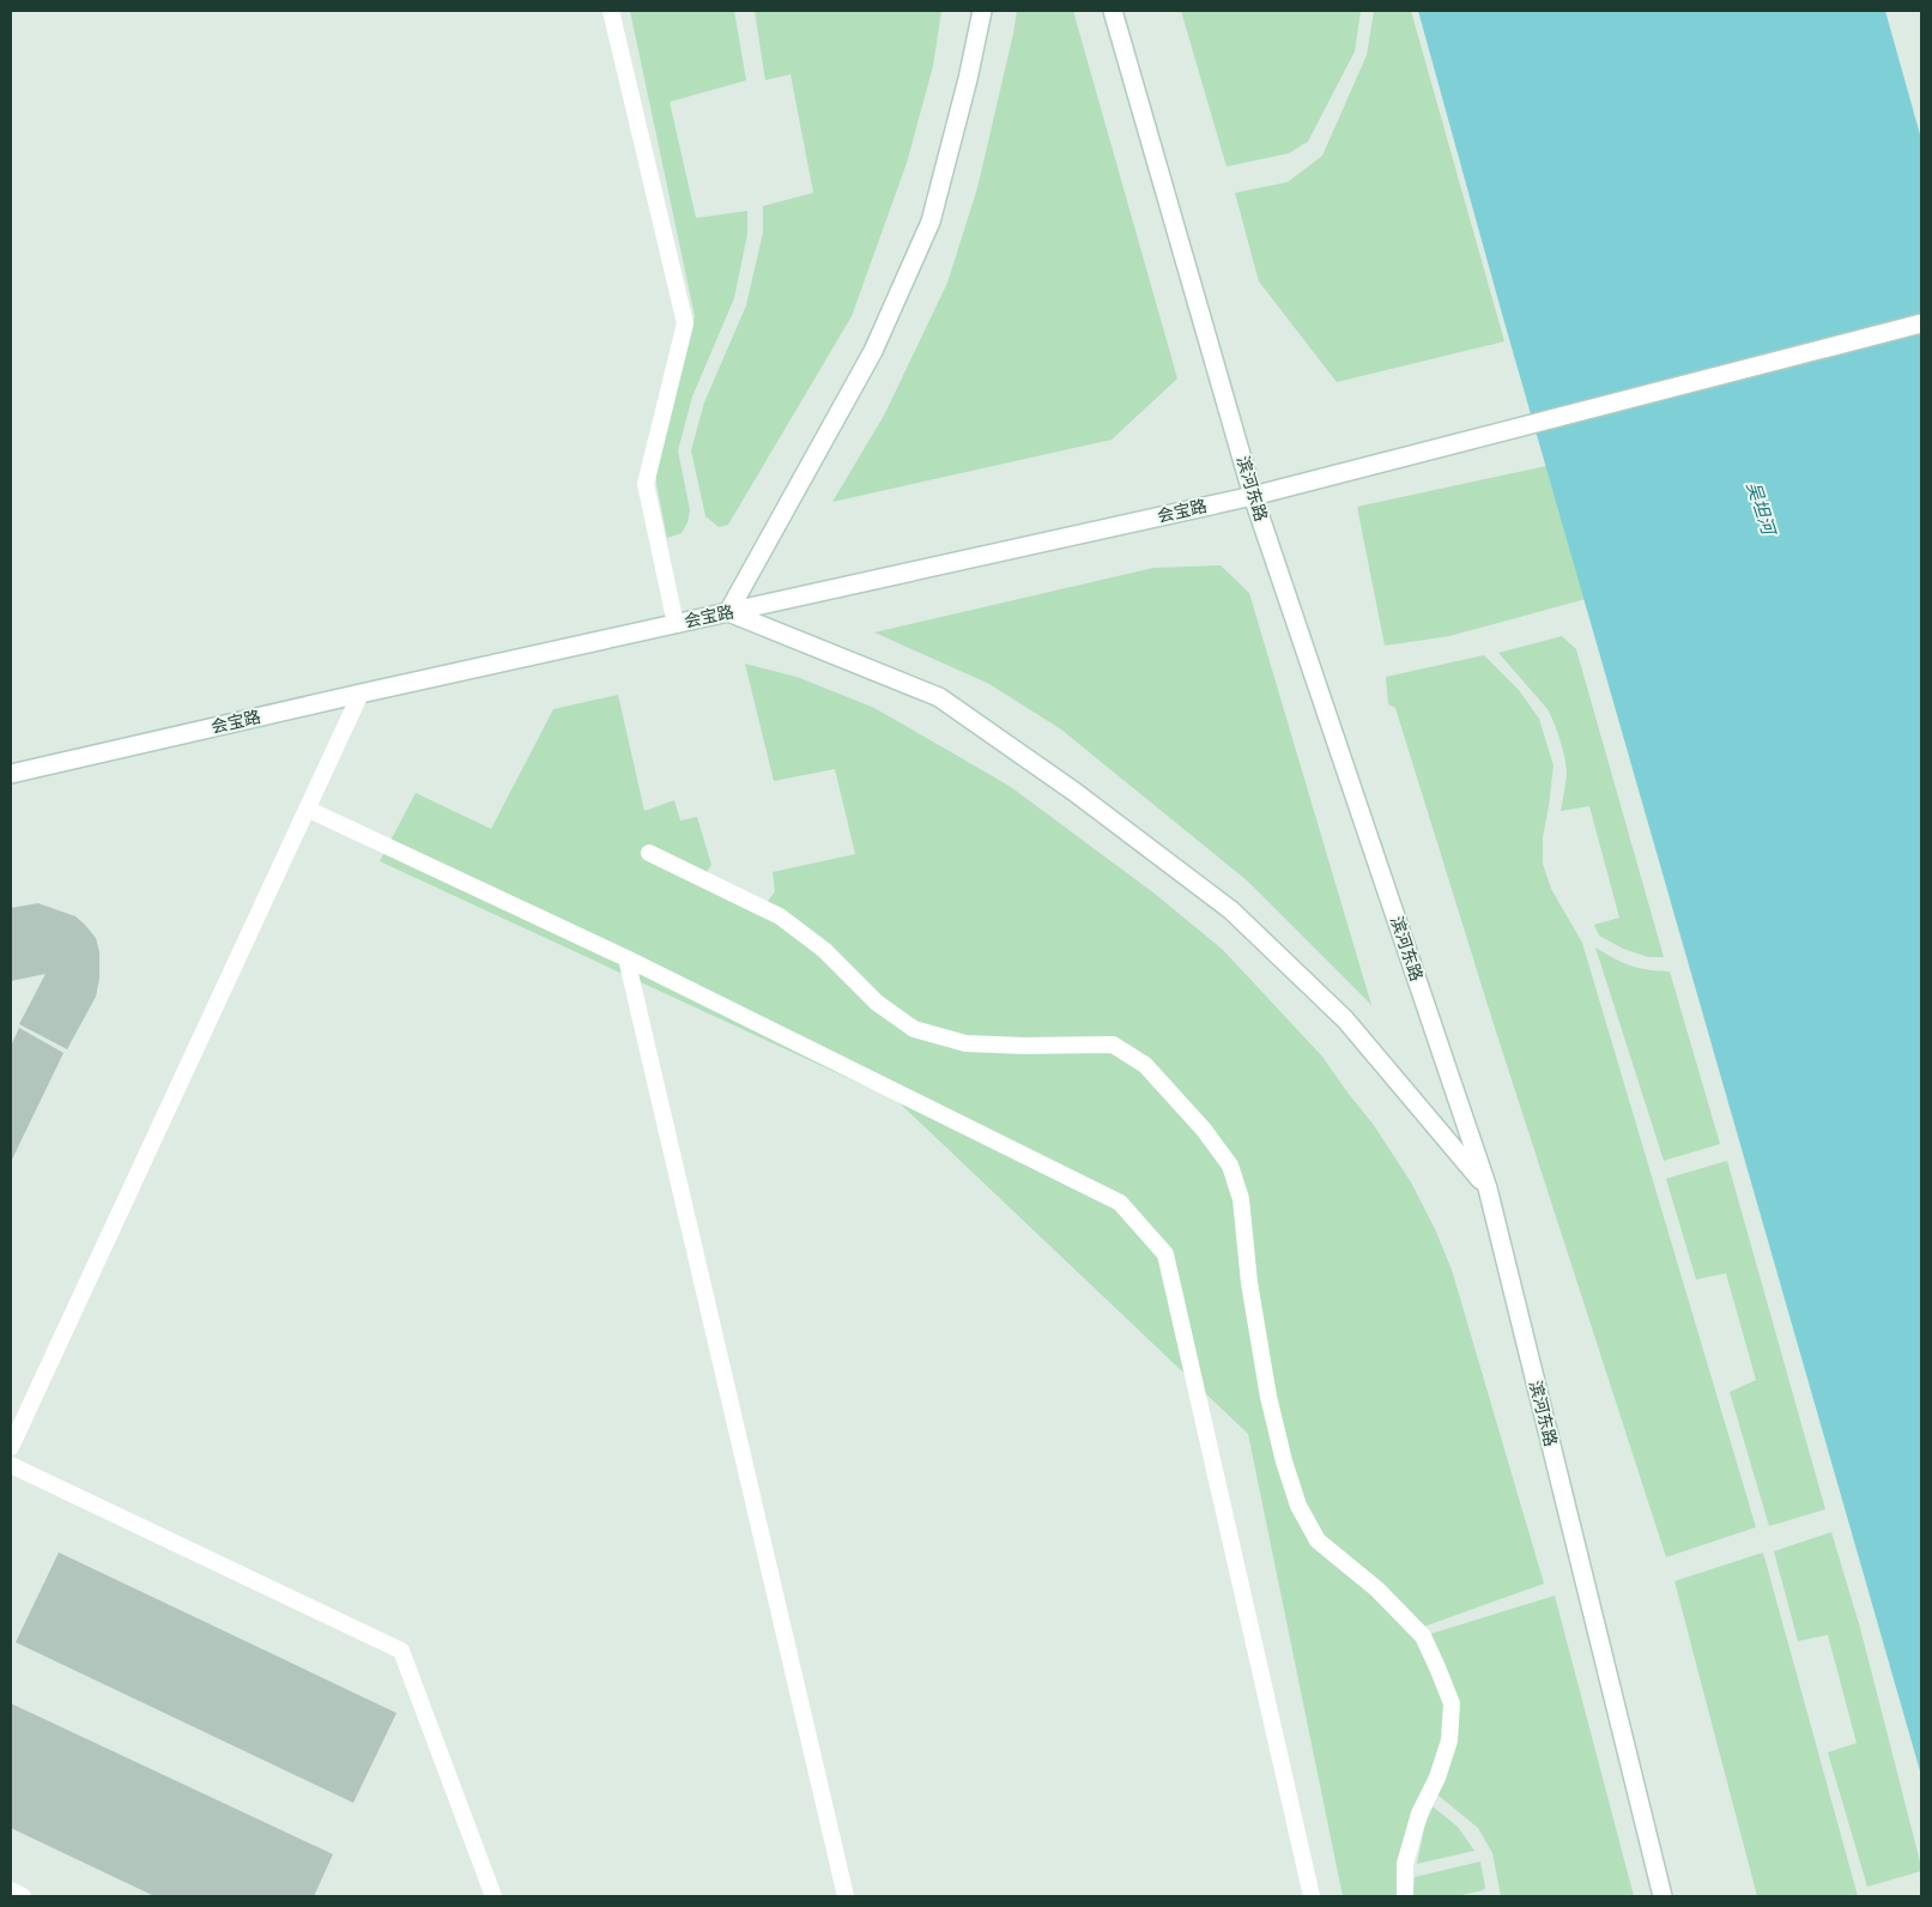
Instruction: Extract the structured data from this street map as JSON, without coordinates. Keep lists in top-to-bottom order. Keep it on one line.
{"streets":{"main road":["滨河东路","会宝路"]},"crossings":[["滨河东路","会宝路"]],"water":["吴坦河"]}
